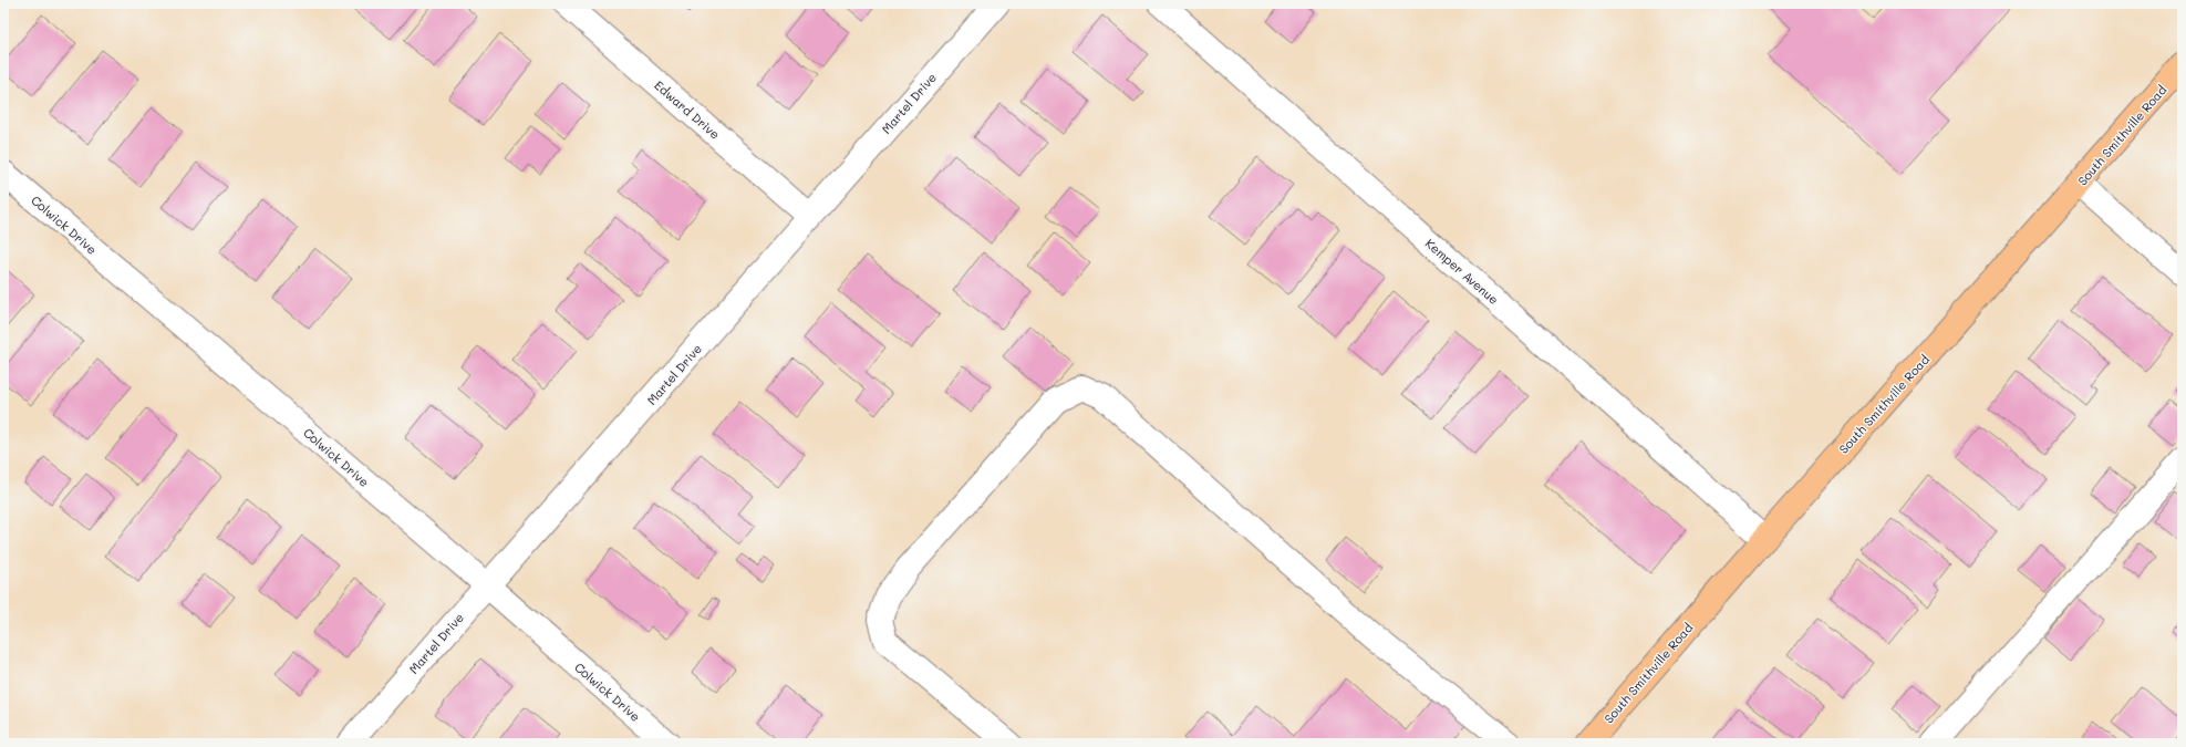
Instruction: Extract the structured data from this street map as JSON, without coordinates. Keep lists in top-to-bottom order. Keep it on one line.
{"streets":{"main road":["South Smithville Road"],"street":["Martel Drive","Edward Drive","Colwick Drive","Kemper Avenue"]},"crossings":[["Martel Drive","Edward Drive"],["Martel Drive","Colwick Drive"],["South Smithville Road","Kemper Avenue"]]}
